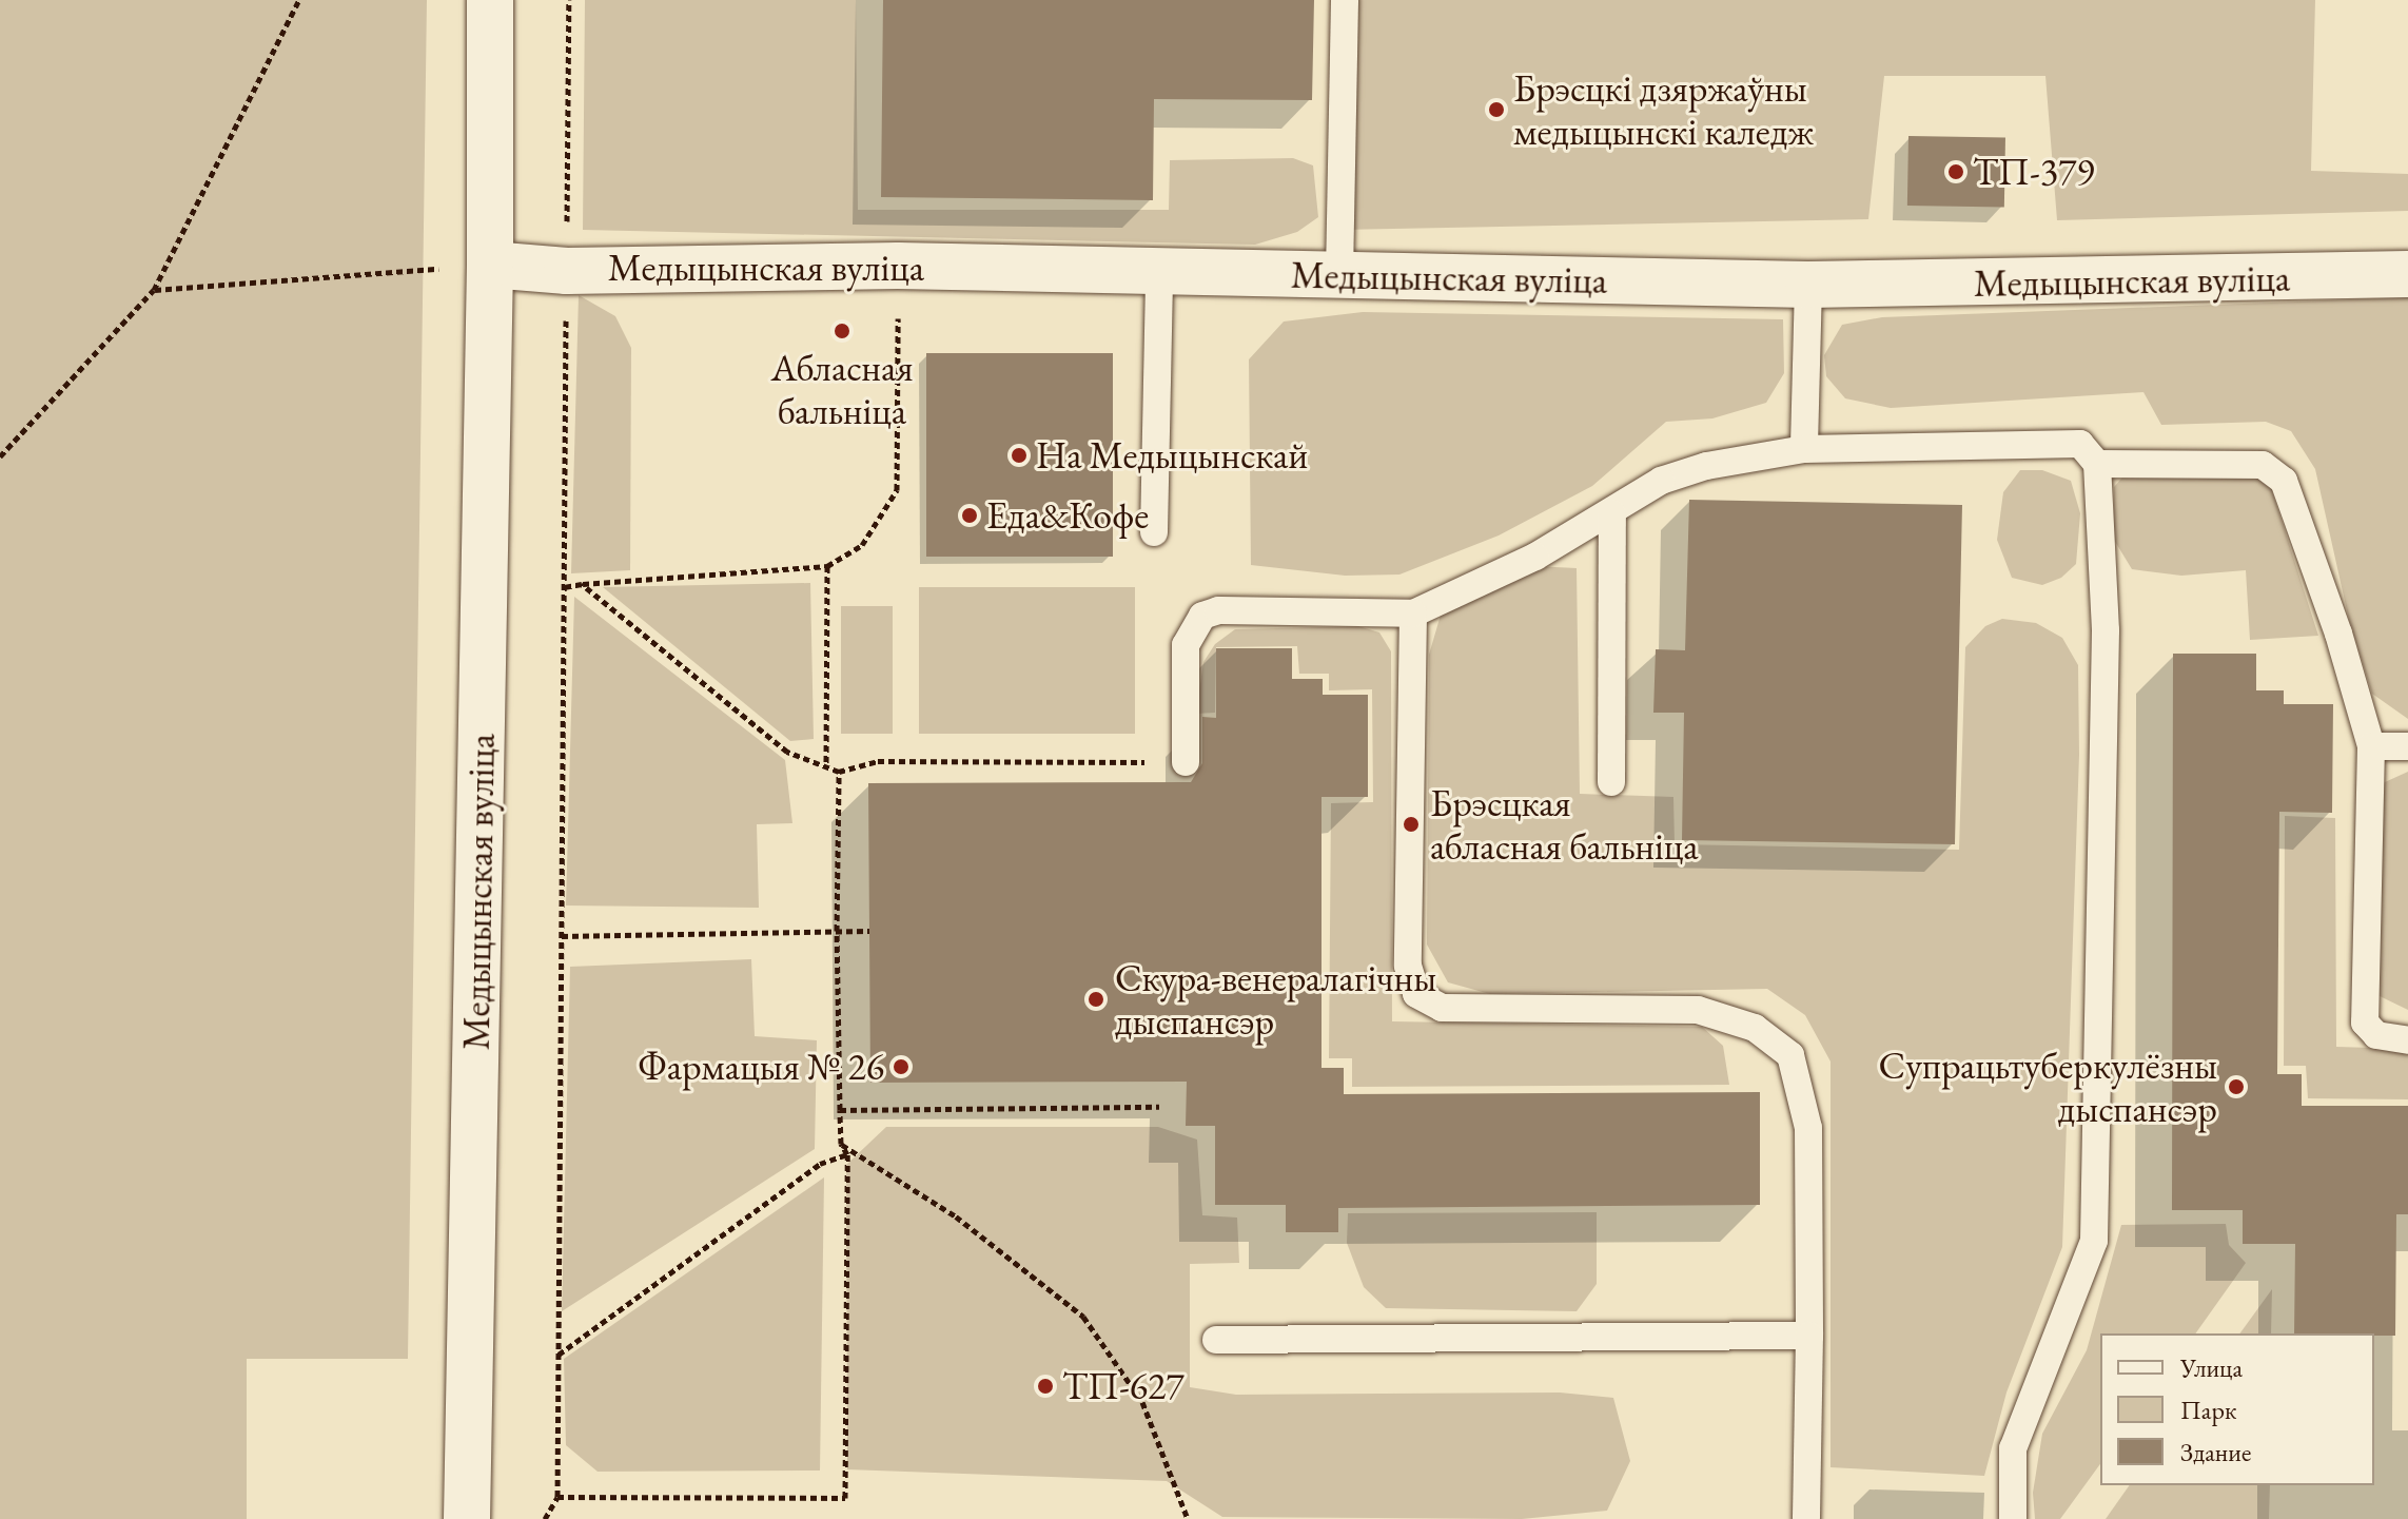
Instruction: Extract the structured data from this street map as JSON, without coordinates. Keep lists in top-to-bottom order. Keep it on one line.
{"streets":{"street":["Медыцынская вуліца"]},"places":["Брэсцкі дзяржаўны медыцынскі каледж","ТП-379","Абласная бальніца","На Медыцынскай","Еда&Кофе","Брэсцкая абласная бальніца","Скура-венералагічны дыспансэр","Фармацыя № 26","Супрацьтуберкулёзны дыспансэр","ТП-627"],"legend":["Улица","Парк","Здание"]}
